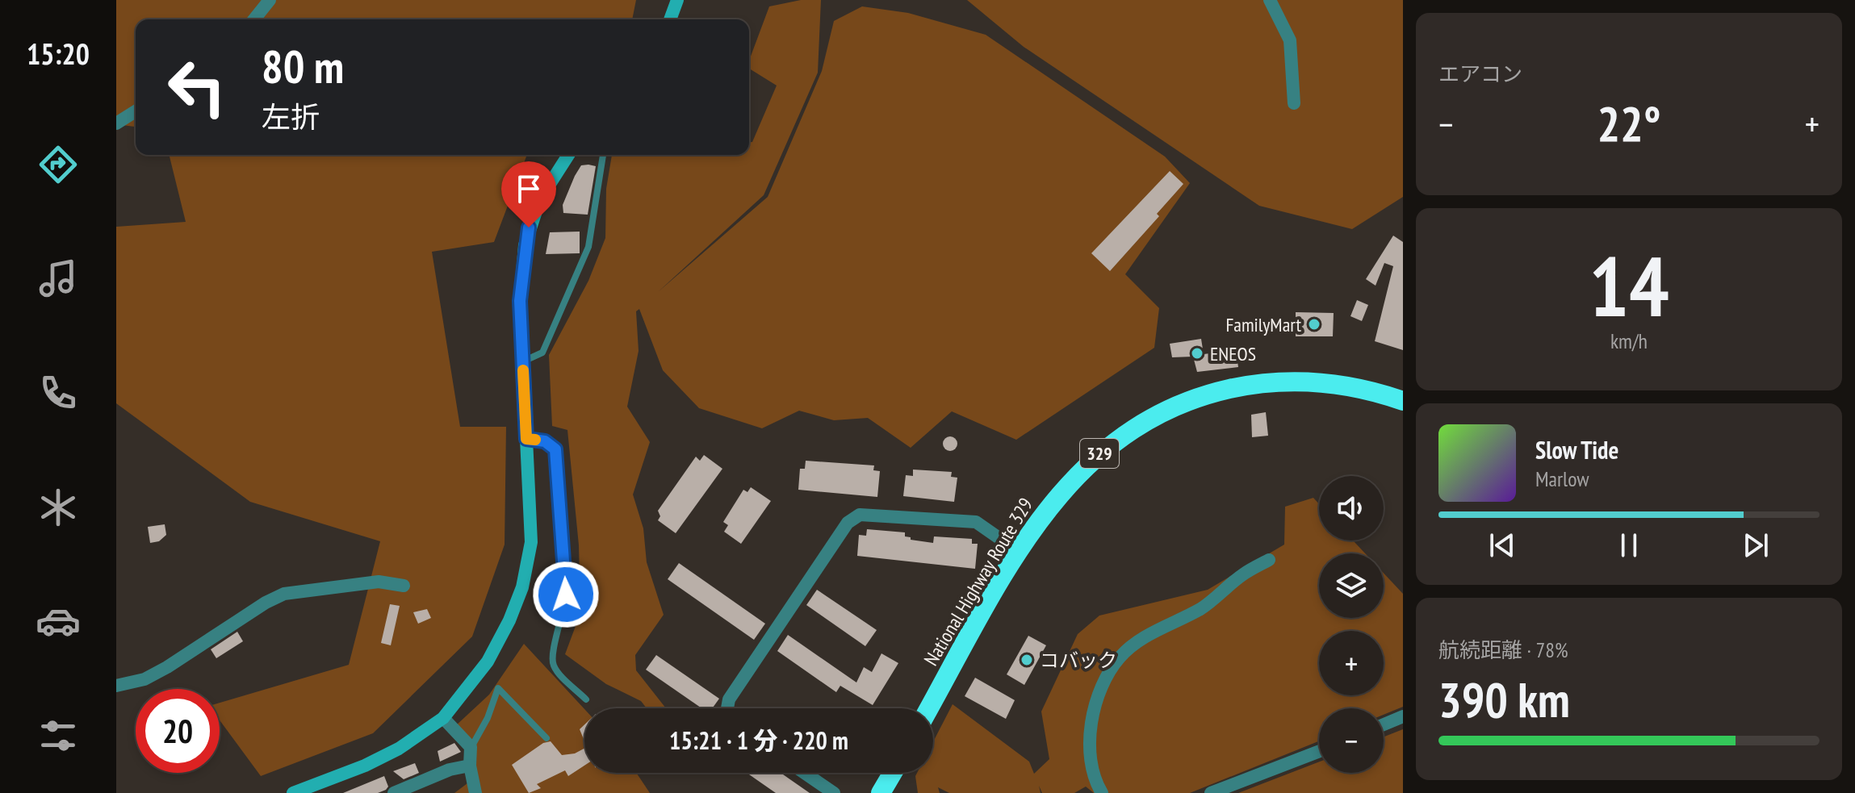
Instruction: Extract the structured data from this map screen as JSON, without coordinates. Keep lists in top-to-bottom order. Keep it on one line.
{"streets":{"highway":["329","National Highway Route 329"]},"places":["FamilyMart","ENEOS","コバック"],"page":{"tabs":"15:20","tile":["エアコン",["14","km/h"],["航続距離 · 78%","390 km"]],"turn":["80 m","左折"],"heat":["−","22°","+"],"song":["Slow Tide","Marlow"],"map_buttons":["+","−"],"limit":"20","trip":"15:21 · 1 分 · 220 m"}}
